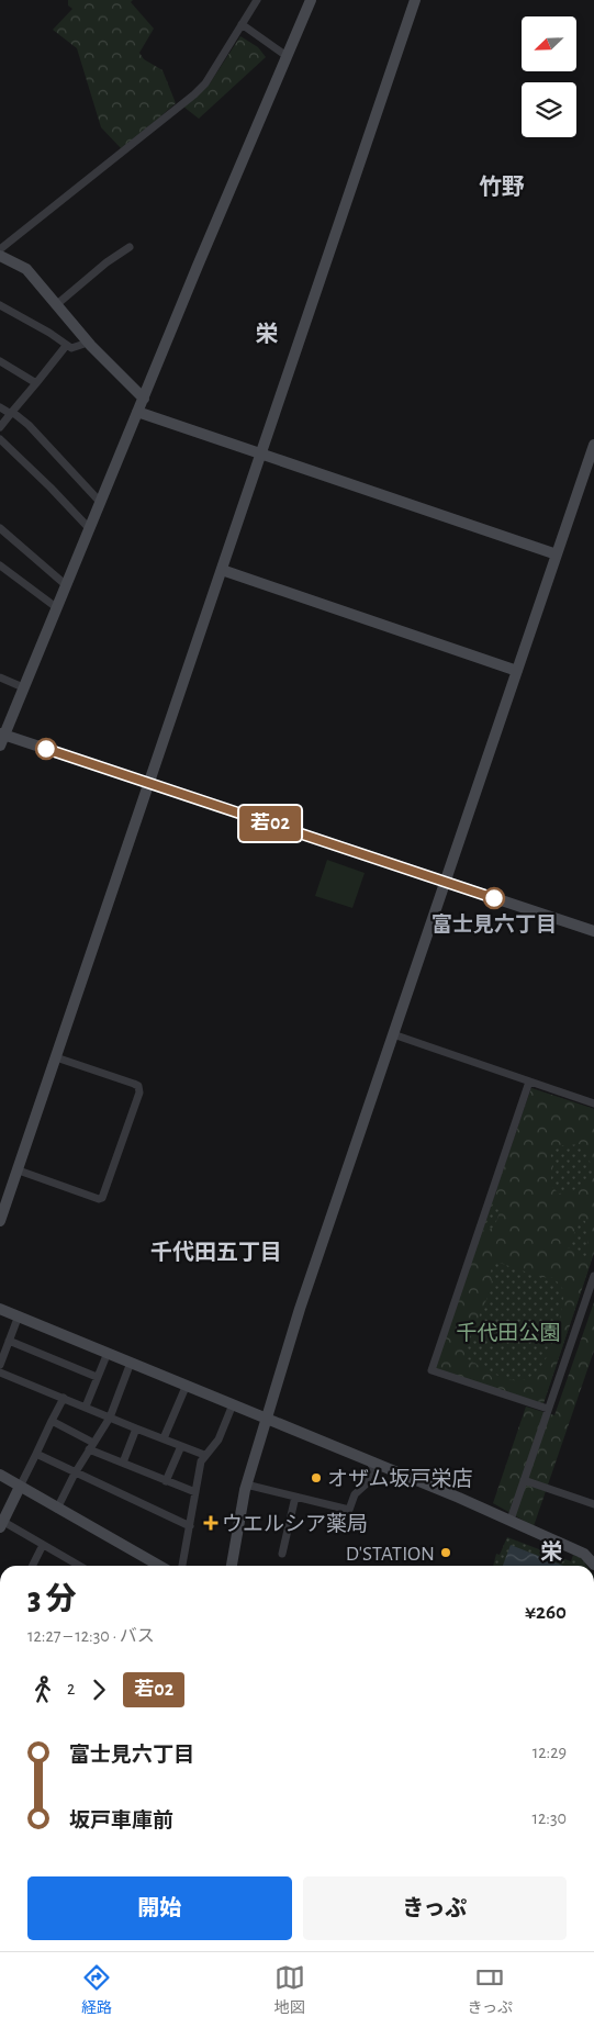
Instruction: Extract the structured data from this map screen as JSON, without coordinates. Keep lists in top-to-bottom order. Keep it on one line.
{"districts":["竹野","栄","千代田五丁目","栄"],"parks":["千代田公園"],"places":{"other":["富士見六丁目","オザム坂戸栄店","D'STATION"],"health":["ウエルシア薬局"]},"lines":["bus line 若02"],"north":"bottom left","page":{"on_map":"若02","heading":["3 分","12:27 – 12:30 · バス","¥260"],"legs":["2","若02"],"list":[{"name":"富士見六丁目","value":"12:29"},{"name":"坂戸車庫前","value":"12:30"}],"buttons":["開始","きっぷ"],"tabs":["経路","地図","きっぷ"]}}
